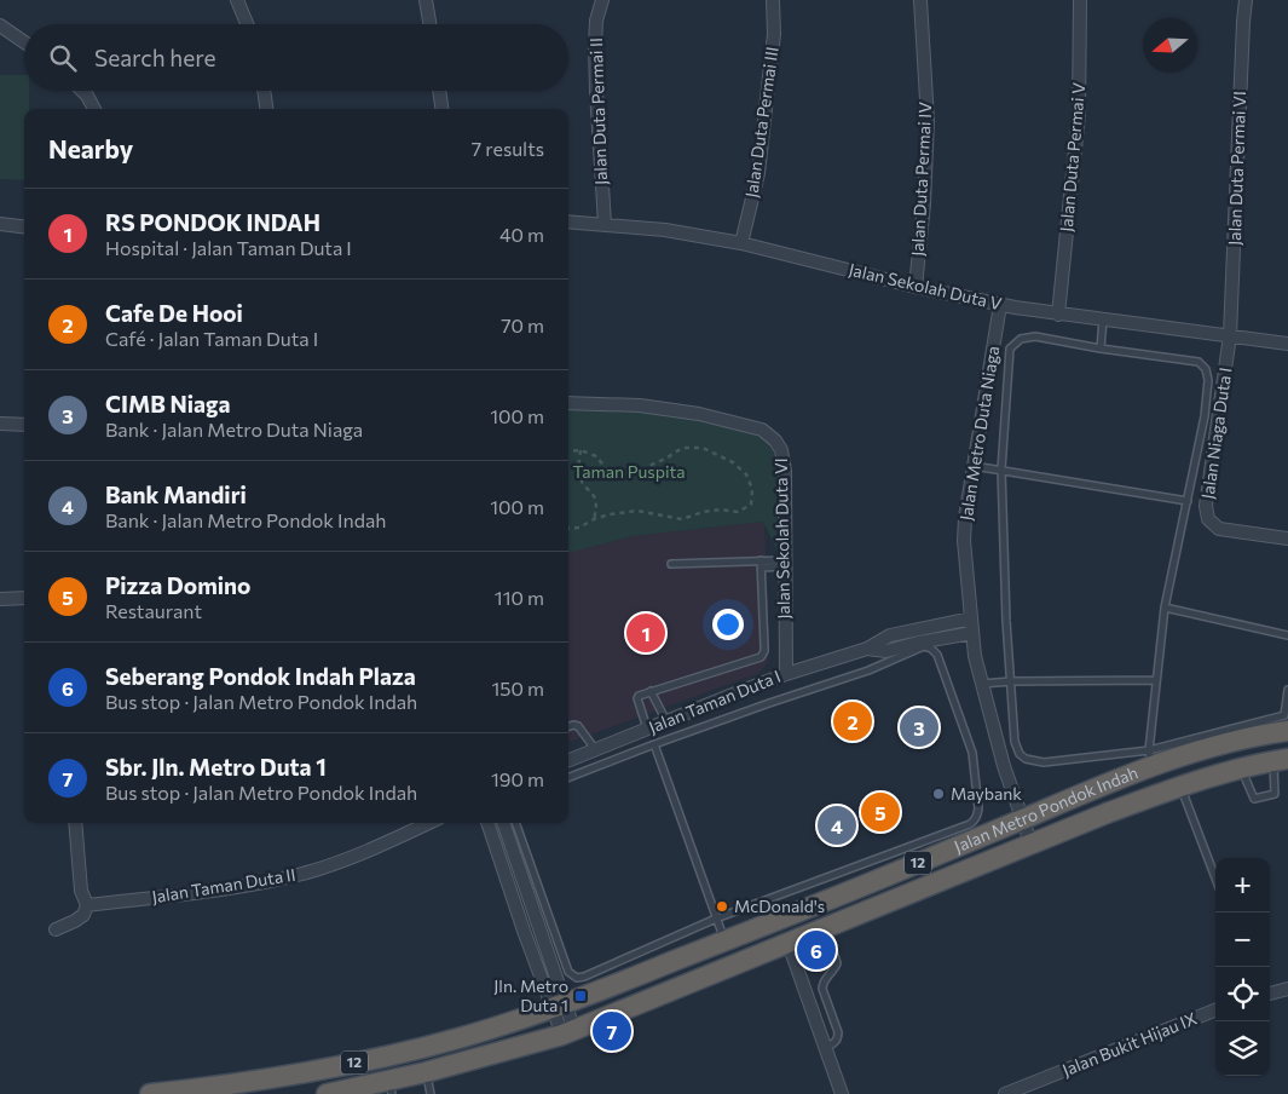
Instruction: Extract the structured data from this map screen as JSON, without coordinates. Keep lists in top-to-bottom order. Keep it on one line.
{"streets":{"highway":["Jalan Metro Pondok Indah","12"],"street":["Jalan Duta Permai II","Jalan Duta Permai III","Jalan Duta Permai V","Jalan Duta Permai VI","Jalan Duta Permai IV","Jalan Sekolah Duta V","Jalan Metro Duta Niaga","Jalan Niaga Duta I","Jalan Sekolah Duta VI","Jalan Taman Duta I","Jalan Taman Duta II","Jalan Bukit Hijau IX"]},"crossings":[["Jalan Duta Permai II","Jalan Sekolah Duta V"],["Jalan Duta Permai III","Jalan Sekolah Duta V"],["Jalan Duta Permai V","Jalan Sekolah Duta V"],["Jalan Duta Permai VI","Jalan Sekolah Duta V"],["Jalan Duta Permai VI","Jalan Niaga Duta I"],["Jalan Duta Permai IV","Jalan Sekolah Duta V"],["Jalan Sekolah Duta V","Jalan Metro Duta Niaga"],["Jalan Sekolah Duta V","Jalan Niaga Duta I"],["Jalan Metro Duta Niaga","Jalan Taman Duta I"],["Jalan Metro Duta Niaga","Jalan Metro Pondok Indah"],["Jalan Sekolah Duta VI","Jalan Taman Duta I"]],"parks":["Taman Puspita"],"places":{"other":["Maybank","McDonald's"],"transit":["Jln. Metro Duta 1"]},"north":"left","page":{"search":"Search here","heading":["Nearby","7 results"],"list":[{"mark":"1","name":"RS PONDOK INDAH","note":"Hospital · Jalan Taman Duta I","value":"40 m"},{"mark":"2","name":"Cafe De Hooi","note":"Café · Jalan Taman Duta I","value":"70 m"},{"mark":"3","name":"CIMB Niaga","note":"Bank · Jalan Metro Duta Niaga","value":"100 m"},{"mark":"4","name":"Bank Mandiri","note":"Bank · Jalan Metro Pondok Indah","value":"100 m"},{"mark":"5","name":"Pizza Domino","note":"Restaurant","value":"110 m"},{"mark":"6","name":"Seberang Pondok Indah Plaza","note":"Bus stop · Jalan Metro Pondok Indah","value":"150 m"},{"mark":"7","name":"Sbr. Jln. Metro Duta 1","note":"Bus stop · Jalan Metro Pondok Indah","value":"190 m"}],"pins":["1","2","3","5","4","6","7"],"map_buttons":["+","−"]}}
